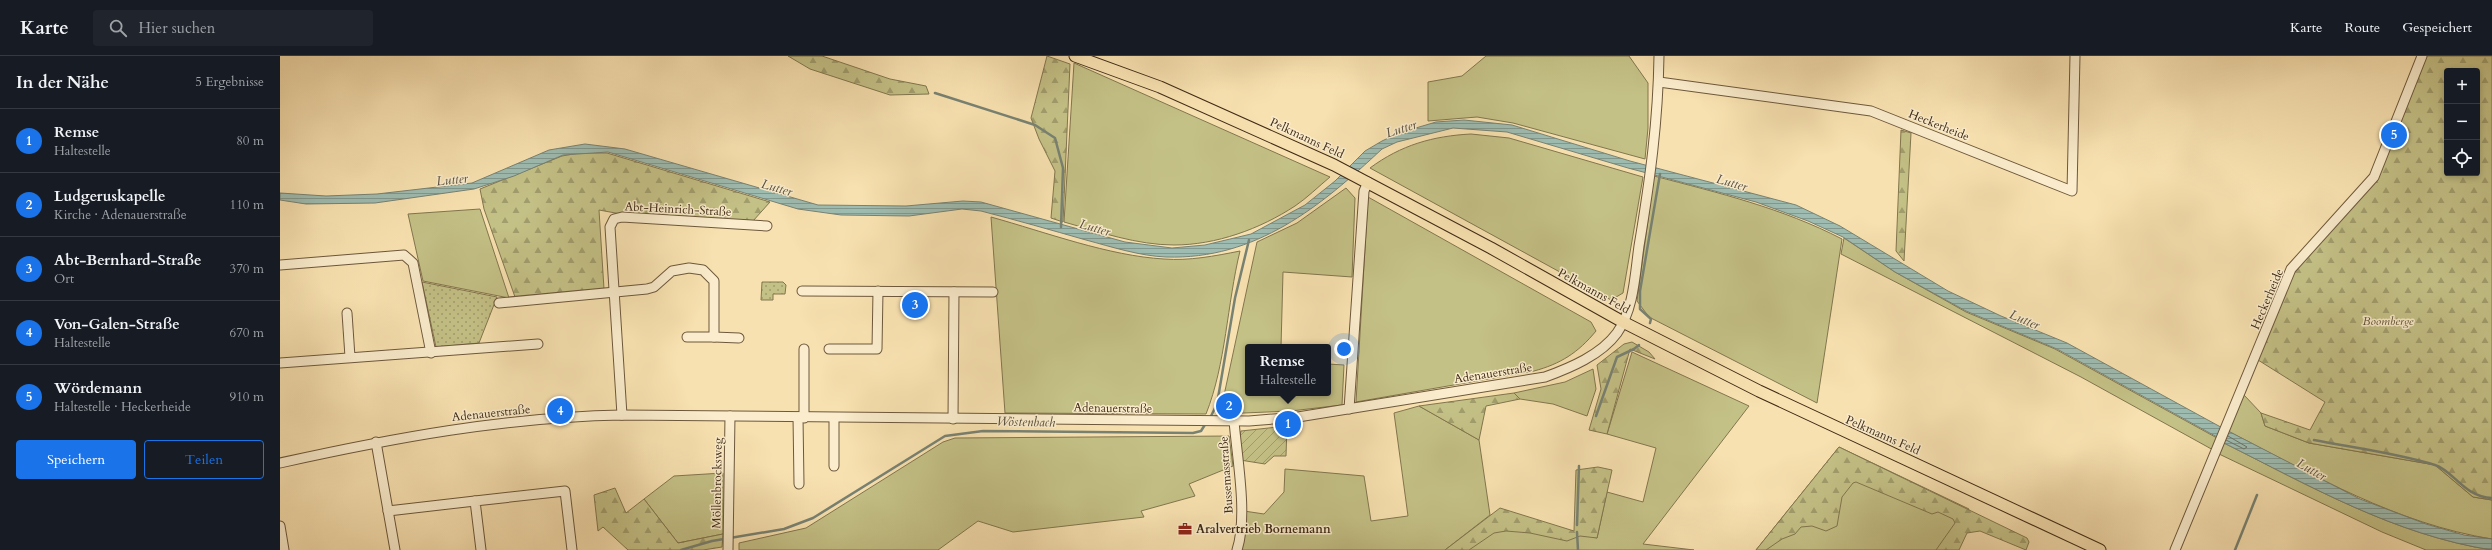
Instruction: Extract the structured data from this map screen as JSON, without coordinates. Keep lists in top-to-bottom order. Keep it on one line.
{"streets":{"main road":["Pelkmanns Feld"],"street":["Heckerheide","Abt-Heinrich-Straße","Adenauerstraße","Bussemasstraße","Möllenbrocksweg"]},"crossings":[["Pelkmanns Feld","Adenauerstraße"],["Abt-Heinrich-Straße","Adenauerstraße"],["Adenauerstraße","Bussemasstraße"],["Adenauerstraße","Möllenbrocksweg"]],"water":["Lutter","Wöstenbach"],"parks":["Boomberge"],"places":{"office":["Aralvertrieb Bornemann"]},"page":{"header":"Karte","search":"Hier suchen","nav":["Karte","Route","Gespeichert"],"heading":["In der Nähe","5 Ergebnisse"],"map_buttons":["+","−"],"list":[{"mark":"1","name":"Remse","note":"Haltestelle","value":"80 m"},{"mark":"2","name":"Ludgeruskapelle","note":"Kirche · Adenauerstraße","value":"110 m"},{"mark":"3","name":"Abt-Bernhard-Straße","note":"Ort","value":"370 m"},{"mark":"4","name":"Von-Galen-Straße","note":"Haltestelle","value":"670 m"},{"mark":"5","name":"Wördemann","note":"Haltestelle · Heckerheide","value":"910 m"}],"pins":["5","3","2","4","1"],"popup":["Remse","Haltestelle"],"buttons":["Speichern","Teilen"]}}
